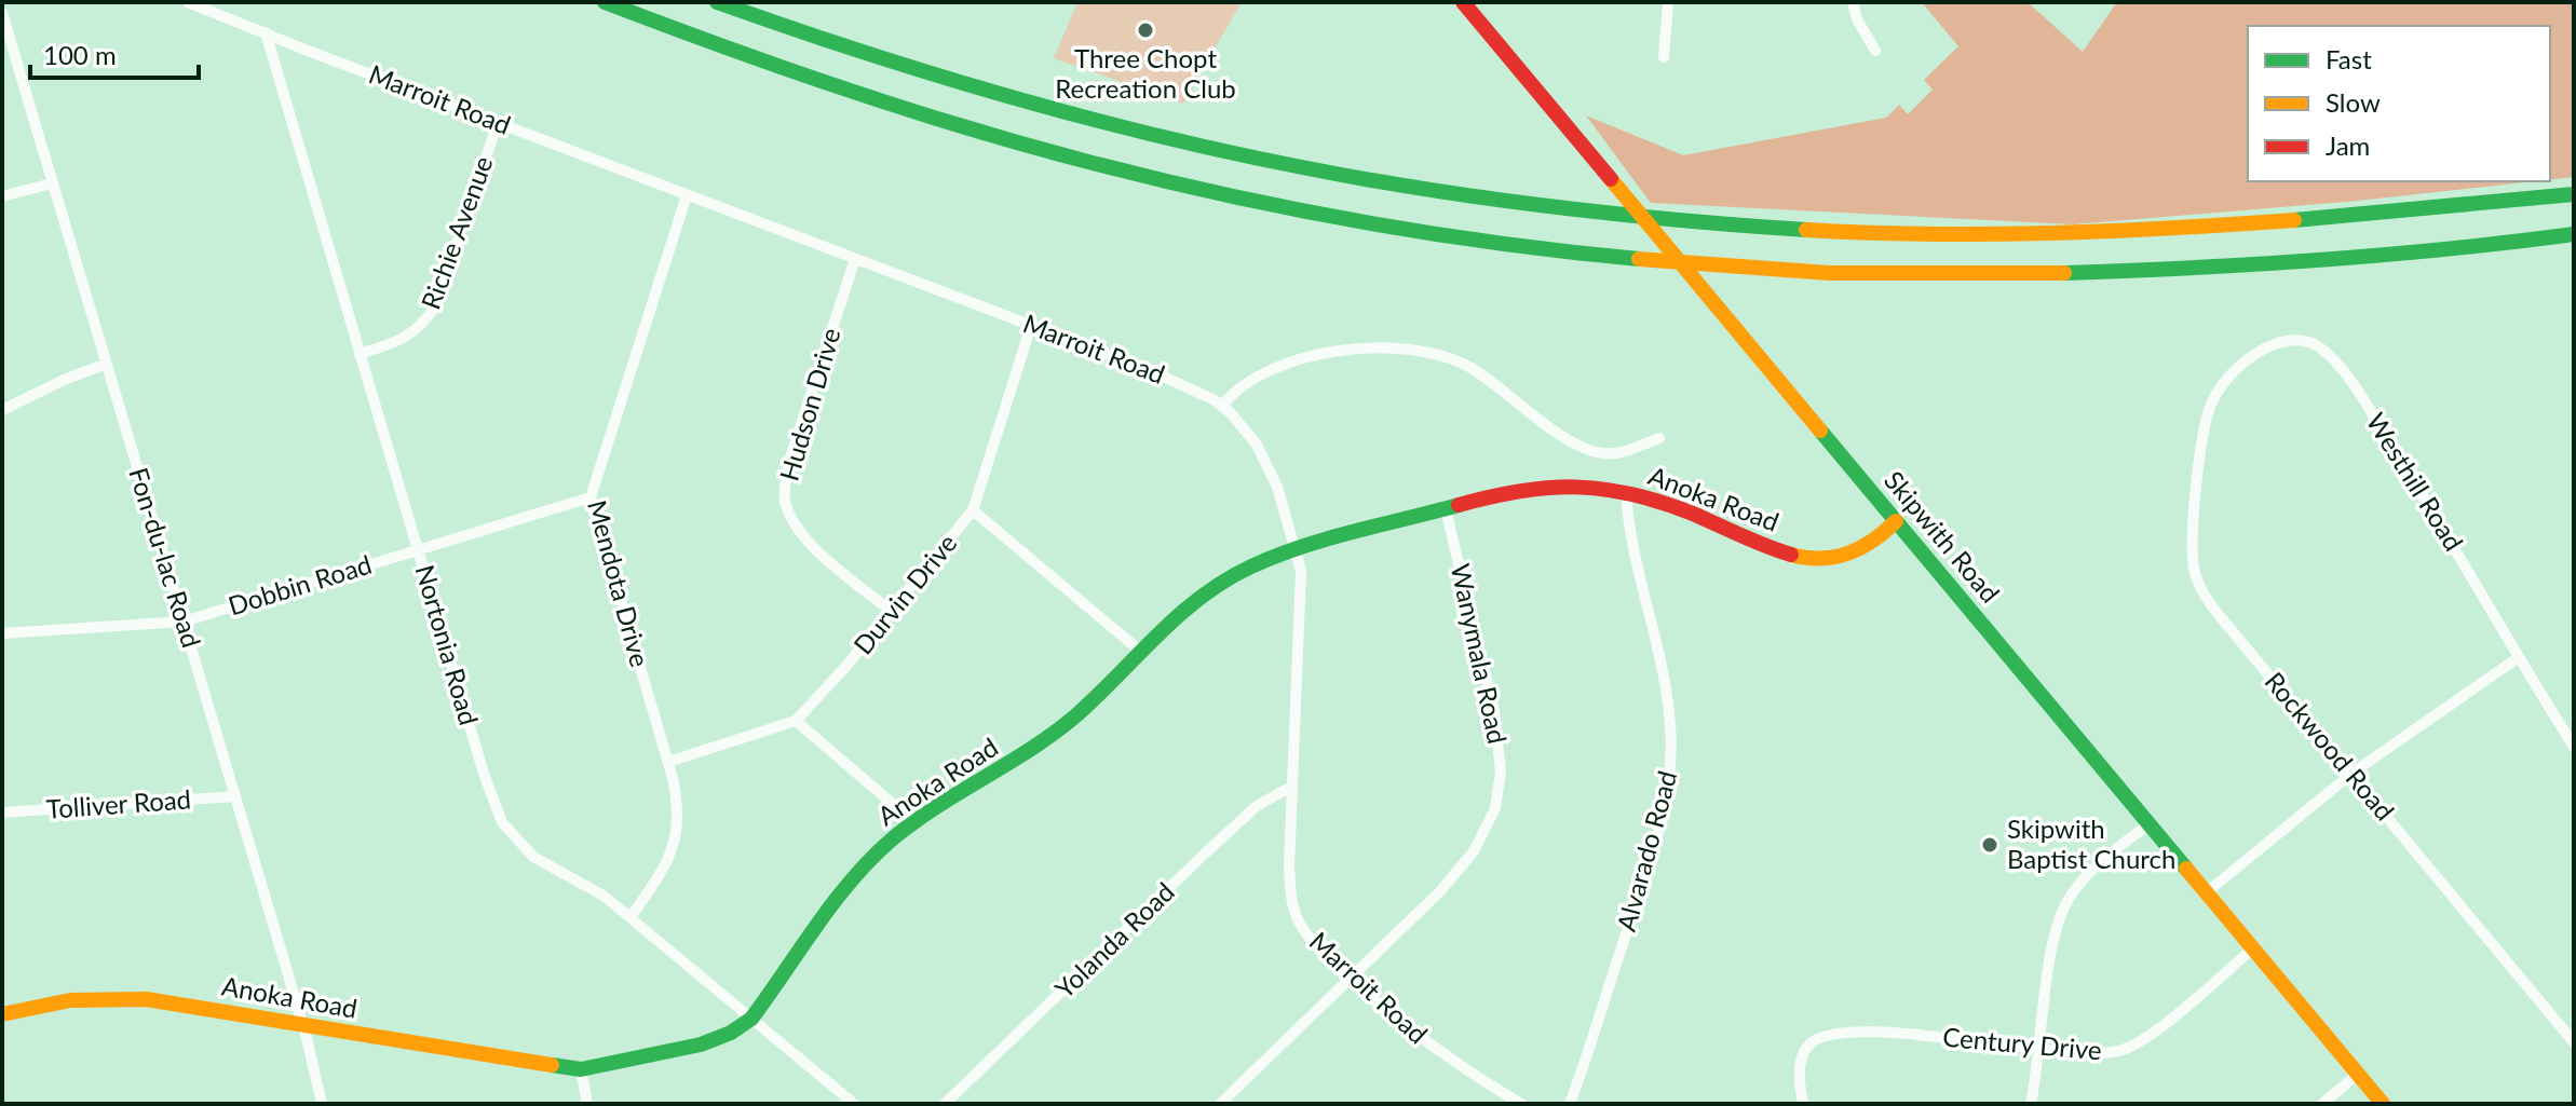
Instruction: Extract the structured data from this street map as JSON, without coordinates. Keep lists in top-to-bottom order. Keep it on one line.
{"streets":{"main road":["Anoka Road","Skipwith Road"],"street":["Marroit Road","Richie Avenue","Hudson Drive","Westhill Road","Fon-du-lac Road","Mendota Drive","Dobbin Road","Durvin Drive","Nortonia Road","Wanymala Road","Rockwood Road","Tolliver Road","Alvarado Road","Yolanda Road","Century Drive"]},"crossings":[["Marroit Road","Richie Avenue"],["Marroit Road","Hudson Drive"],["Marroit Road","Anoka Road"],["Marroit Road","Mendota Drive"],["Marroit Road","Durvin Drive"],["Marroit Road","Nortonia Road"],["Marroit Road","Wanymala Road"],["Marroit Road","Yolanda Road"],["Richie Avenue","Nortonia Road"],["Hudson Drive","Durvin Drive"],["Westhill Road","Rockwood Road"],["Anoka Road","Skipwith Road"],["Anoka Road","Fon-du-lac Road"],["Anoka Road","Nortonia Road"],["Anoka Road","Wanymala Road"],["Anoka Road","Alvarado Road"],["Skipwith Road","Century Drive"],["Fon-du-lac Road","Dobbin Road"],["Fon-du-lac Road","Tolliver Road"],["Mendota Drive","Dobbin Road"],["Mendota Drive","Nortonia Road"],["Dobbin Road","Nortonia Road"]],"places":["Three Chopt Recreation Club","Skipwith Baptist Church"],"legend":["Fast","Slow","Jam"],"scale_bar":"100 m"}
